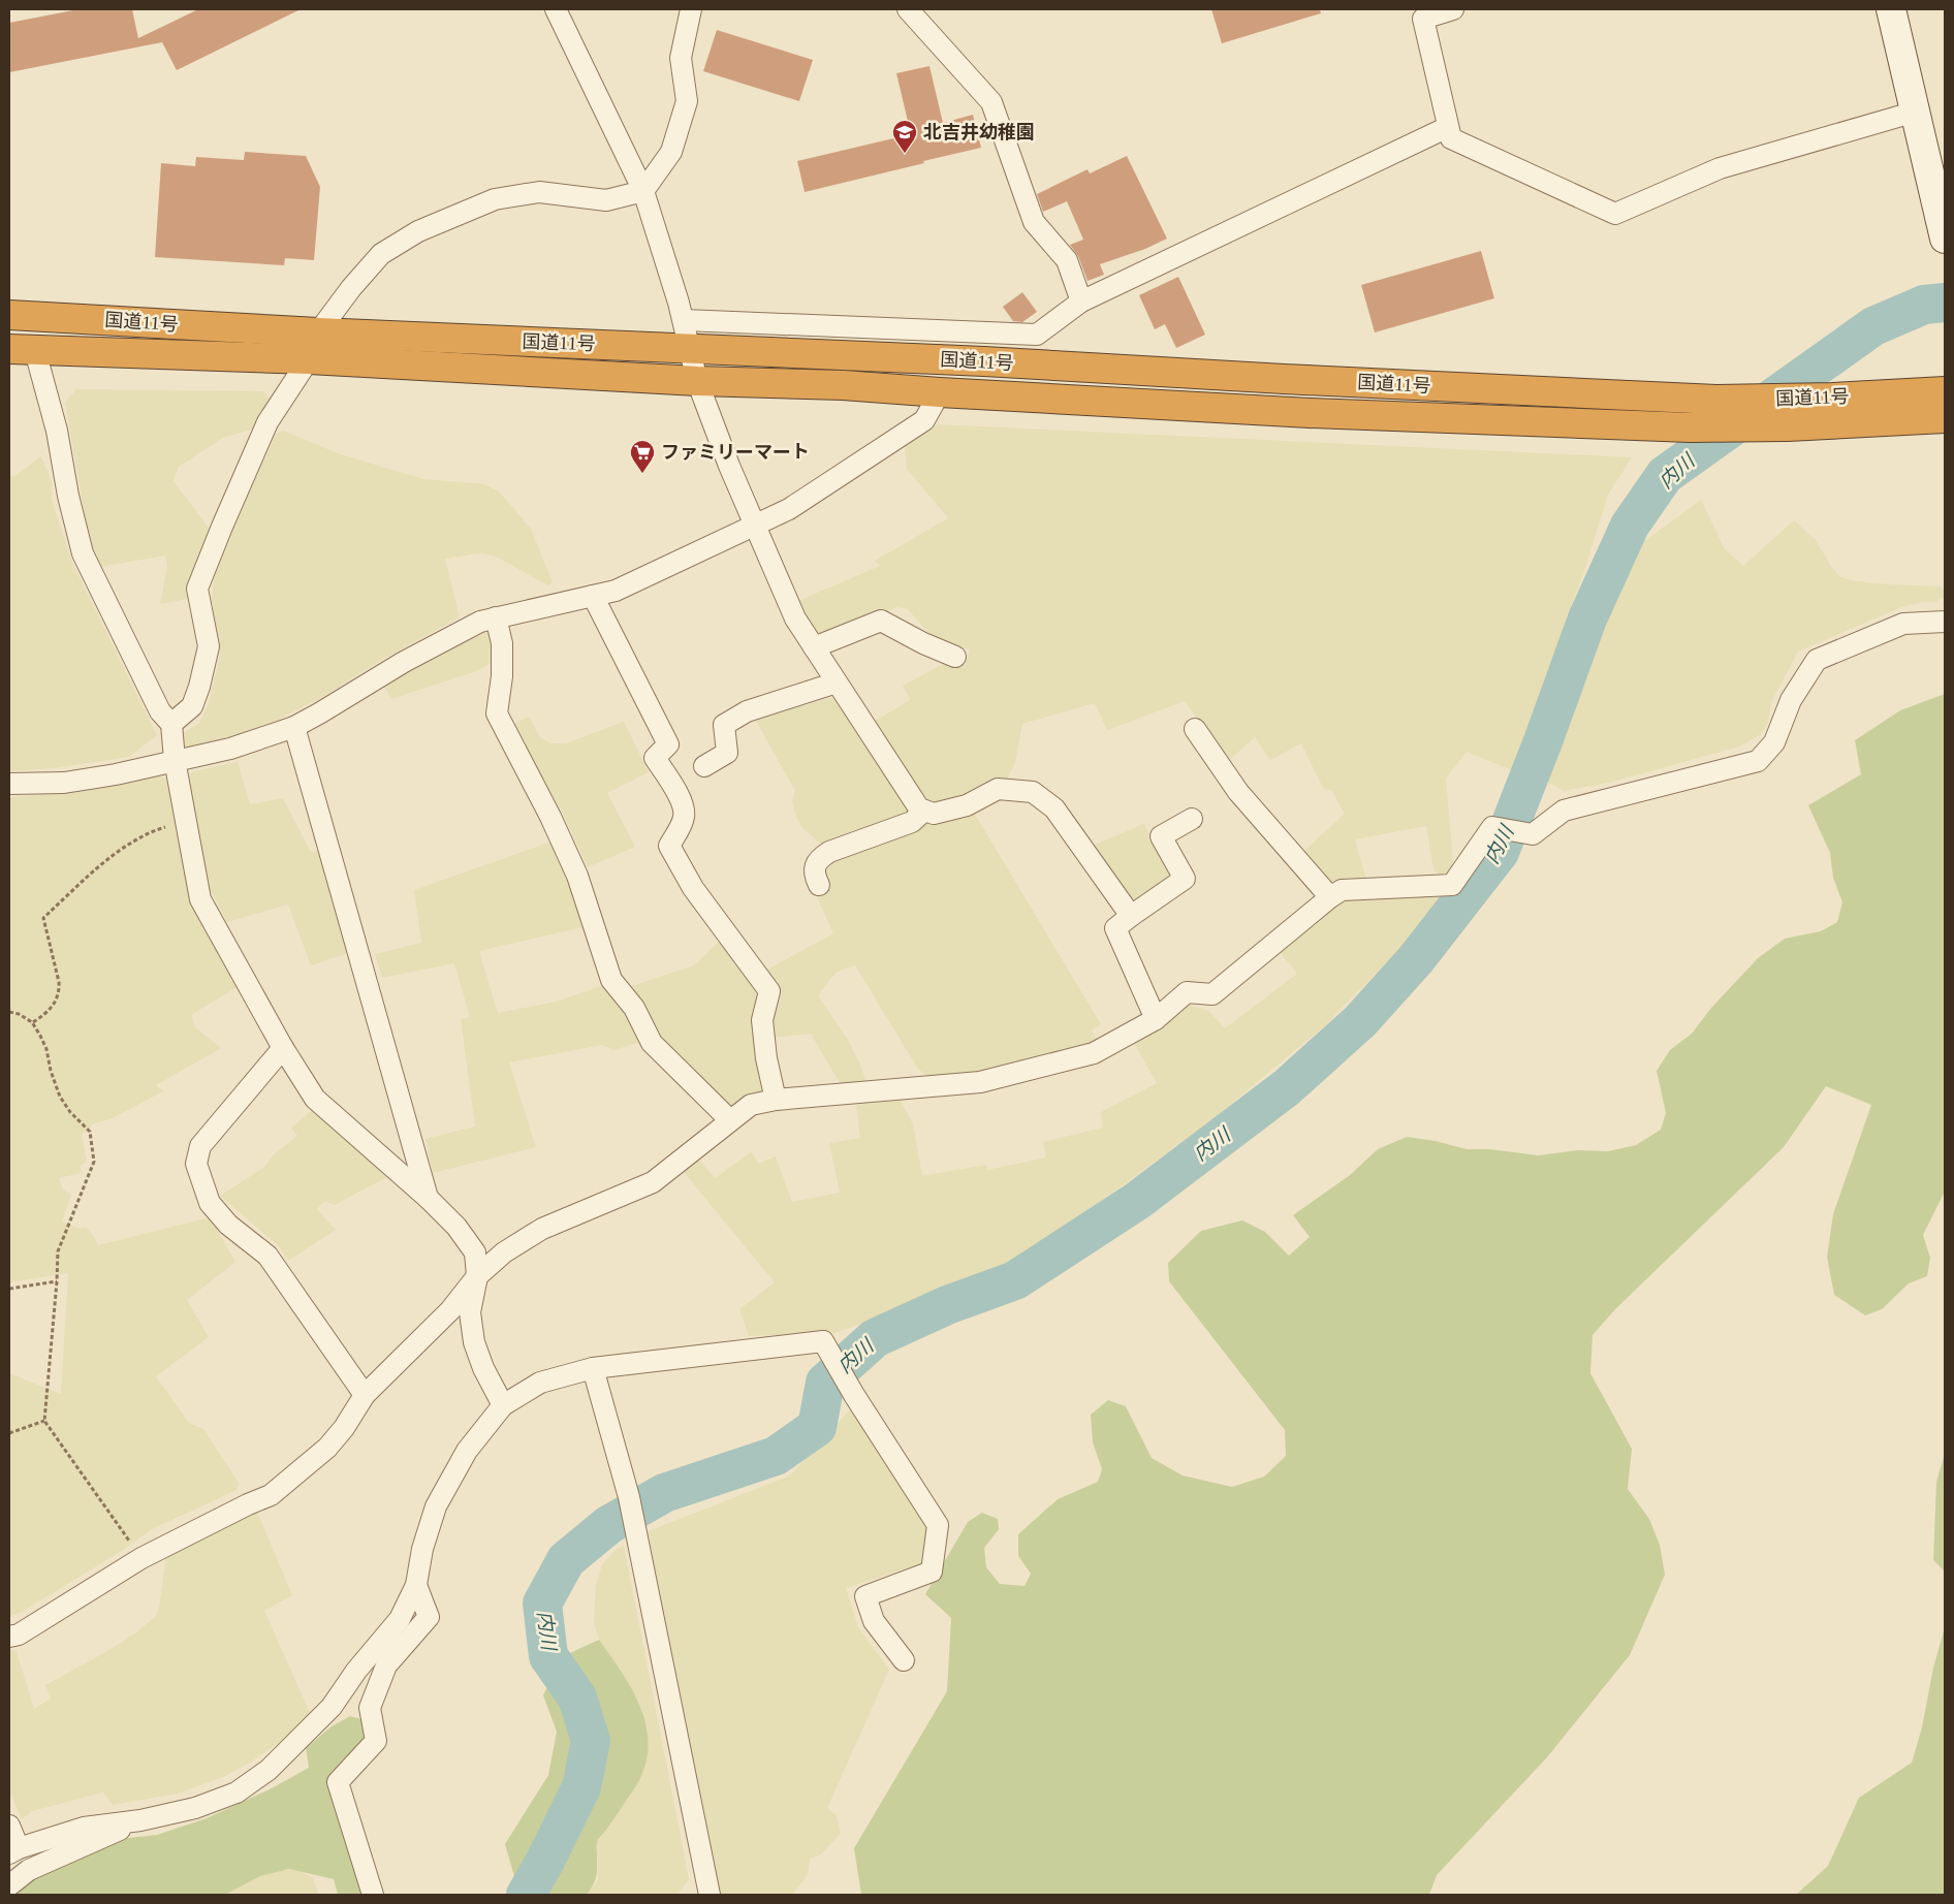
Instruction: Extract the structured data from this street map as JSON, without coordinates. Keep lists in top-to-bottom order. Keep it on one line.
{"streets":{"highway":["国道11号"]},"water":["内川"],"places":{"school or university":["北吉井幼稚園"],"supermarket":["ファミリーマート"]}}
